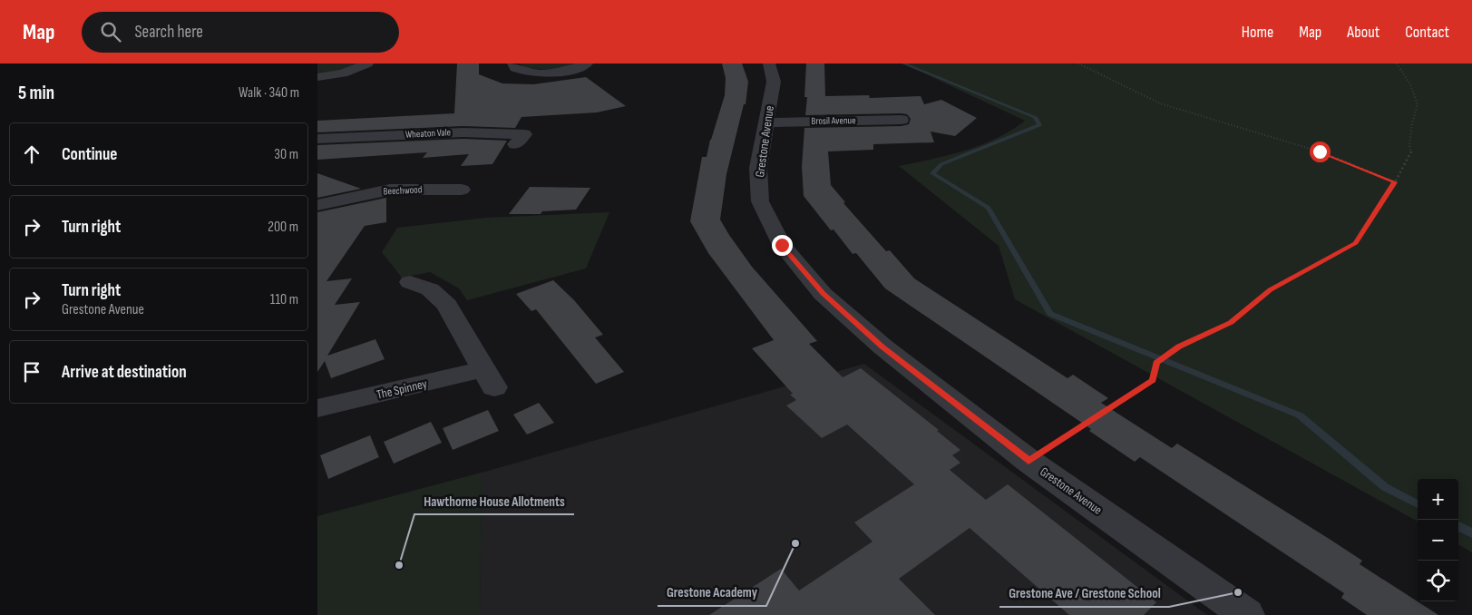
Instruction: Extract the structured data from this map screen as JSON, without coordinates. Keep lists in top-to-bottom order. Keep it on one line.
{"streets":{"street":["Brosil Avenue","Wheaton Vale","Grestone Avenue","Beechwood","The Spinney"]},"crossings":[["Brosil Avenue","Grestone Avenue"]],"places":["Grestone Academy","Hawthorne House Allotments","Grestone Ave / Grestone School"],"page":{"header":"Map","search":"Search here","nav":["Home","Map","About","Contact"],"heading":["5 min","Walk · 340 m"],"list":[["Continue","30 m"],["Turn right","200 m"],["Turn right","Grestone Avenue","110 m"],"Arrive at destination"],"map_buttons":["+","−"]}}
